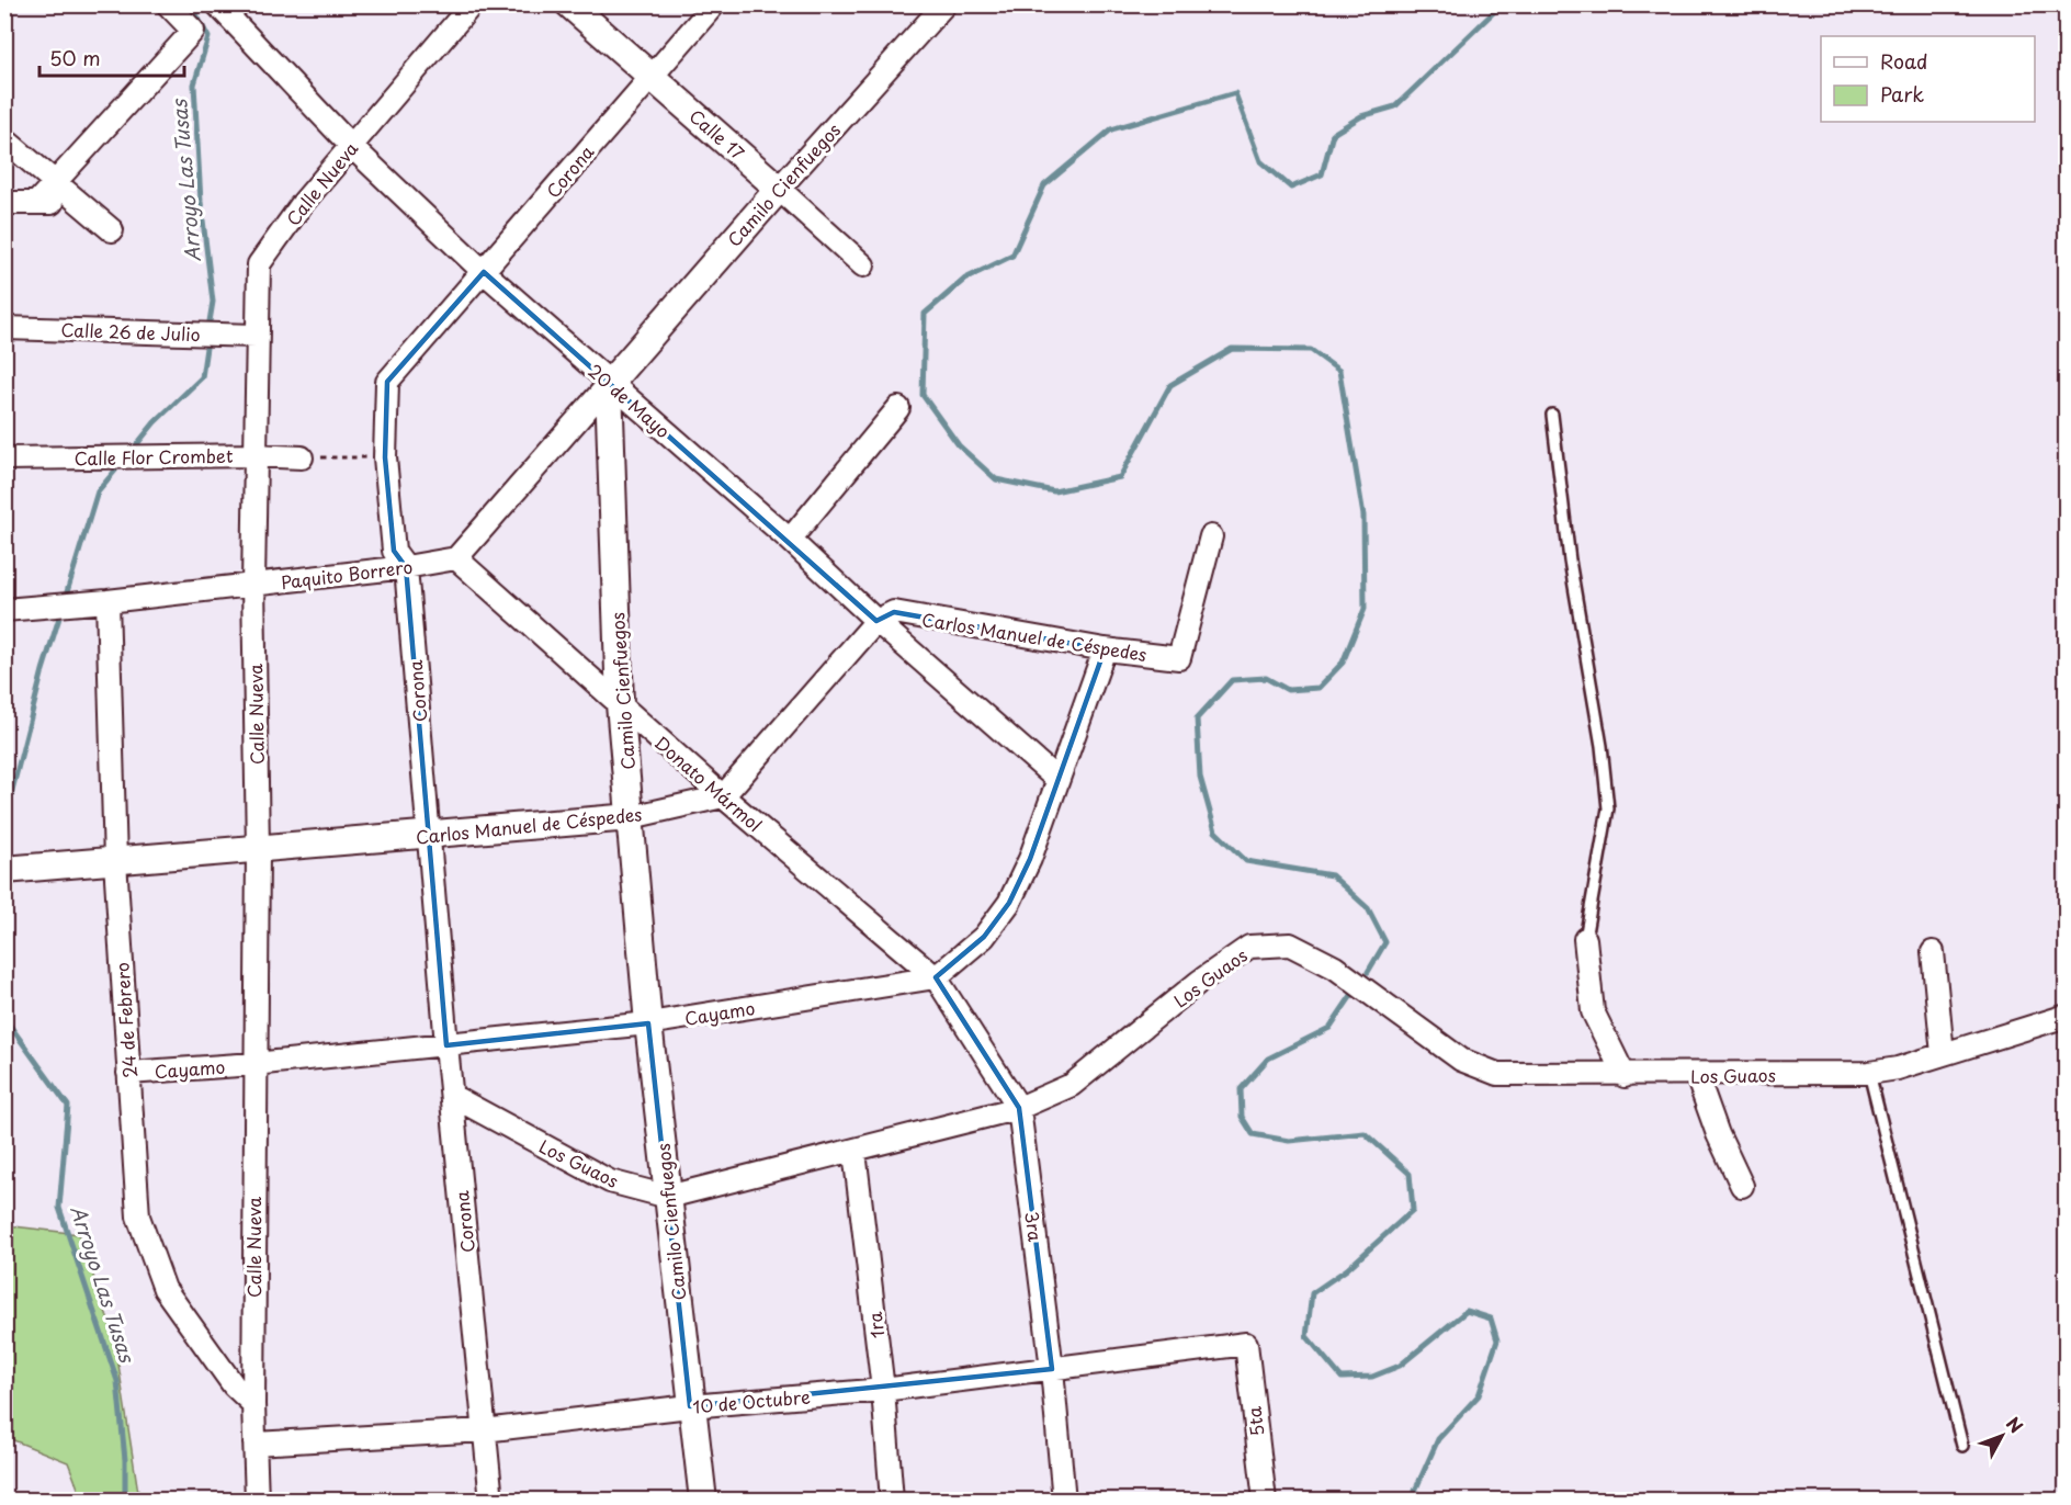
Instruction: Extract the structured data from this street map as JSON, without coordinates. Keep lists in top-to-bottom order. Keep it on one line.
{"streets":{"street":["Calle 17","Corona","Calle Nueva","Camilo Cienfuegos","Calle 26 de Julio","20 de Mayo","Calle Flor Crombet","Paquito Borrero","Carlos Manuel de Céspedes","Donato Mármol","Los Guaos","Cayamo","24 de Febrero","3ra","1ra","10 de Octubre","5ta"]},"crossings":[["Calle 17","Corona"],["Calle 17","Camilo Cienfuegos"],["Corona","20 de Mayo"],["Corona","Paquito Borrero"],["Corona","Carlos Manuel de Céspedes"],["Corona","Los Guaos"],["Corona","Cayamo"],["Corona","10 de Octubre"],["Calle Nueva","Calle 26 de Julio"],["Calle Nueva","20 de Mayo"],["Calle Nueva","Calle Flor Crombet"],["Calle Nueva","Paquito Borrero"],["Calle Nueva","Carlos Manuel de Céspedes"],["Calle Nueva","Cayamo"],["Calle Nueva","24 de Febrero"],["Calle Nueva","10 de Octubre"],["Camilo Cienfuegos","20 de Mayo"],["Camilo Cienfuegos","Carlos Manuel de Céspedes"],["Camilo Cienfuegos","Donato Mármol"],["Camilo Cienfuegos","Los Guaos"],["Camilo Cienfuegos","Cayamo"],["Camilo Cienfuegos","10 de Octubre"],["20 de Mayo","Carlos Manuel de Céspedes"],["Paquito Borrero","Donato Mármol"],["Paquito Borrero","24 de Febrero"],["Carlos Manuel de Céspedes","Donato Mármol"],["Carlos Manuel de Céspedes","24 de Febrero"],["Donato Mármol","Cayamo"],["Donato Mármol","3ra"],["Los Guaos","3ra"],["Los Guaos","1ra"],["Cayamo","24 de Febrero"],["Cayamo","3ra"],["3ra","10 de Octubre"],["1ra","10 de Octubre"],["10 de Octubre","5ta"]],"water":["Arroyo Las Tusas"],"legend":["Road","Park"],"scale_bar":"50 m","north":"top right"}
